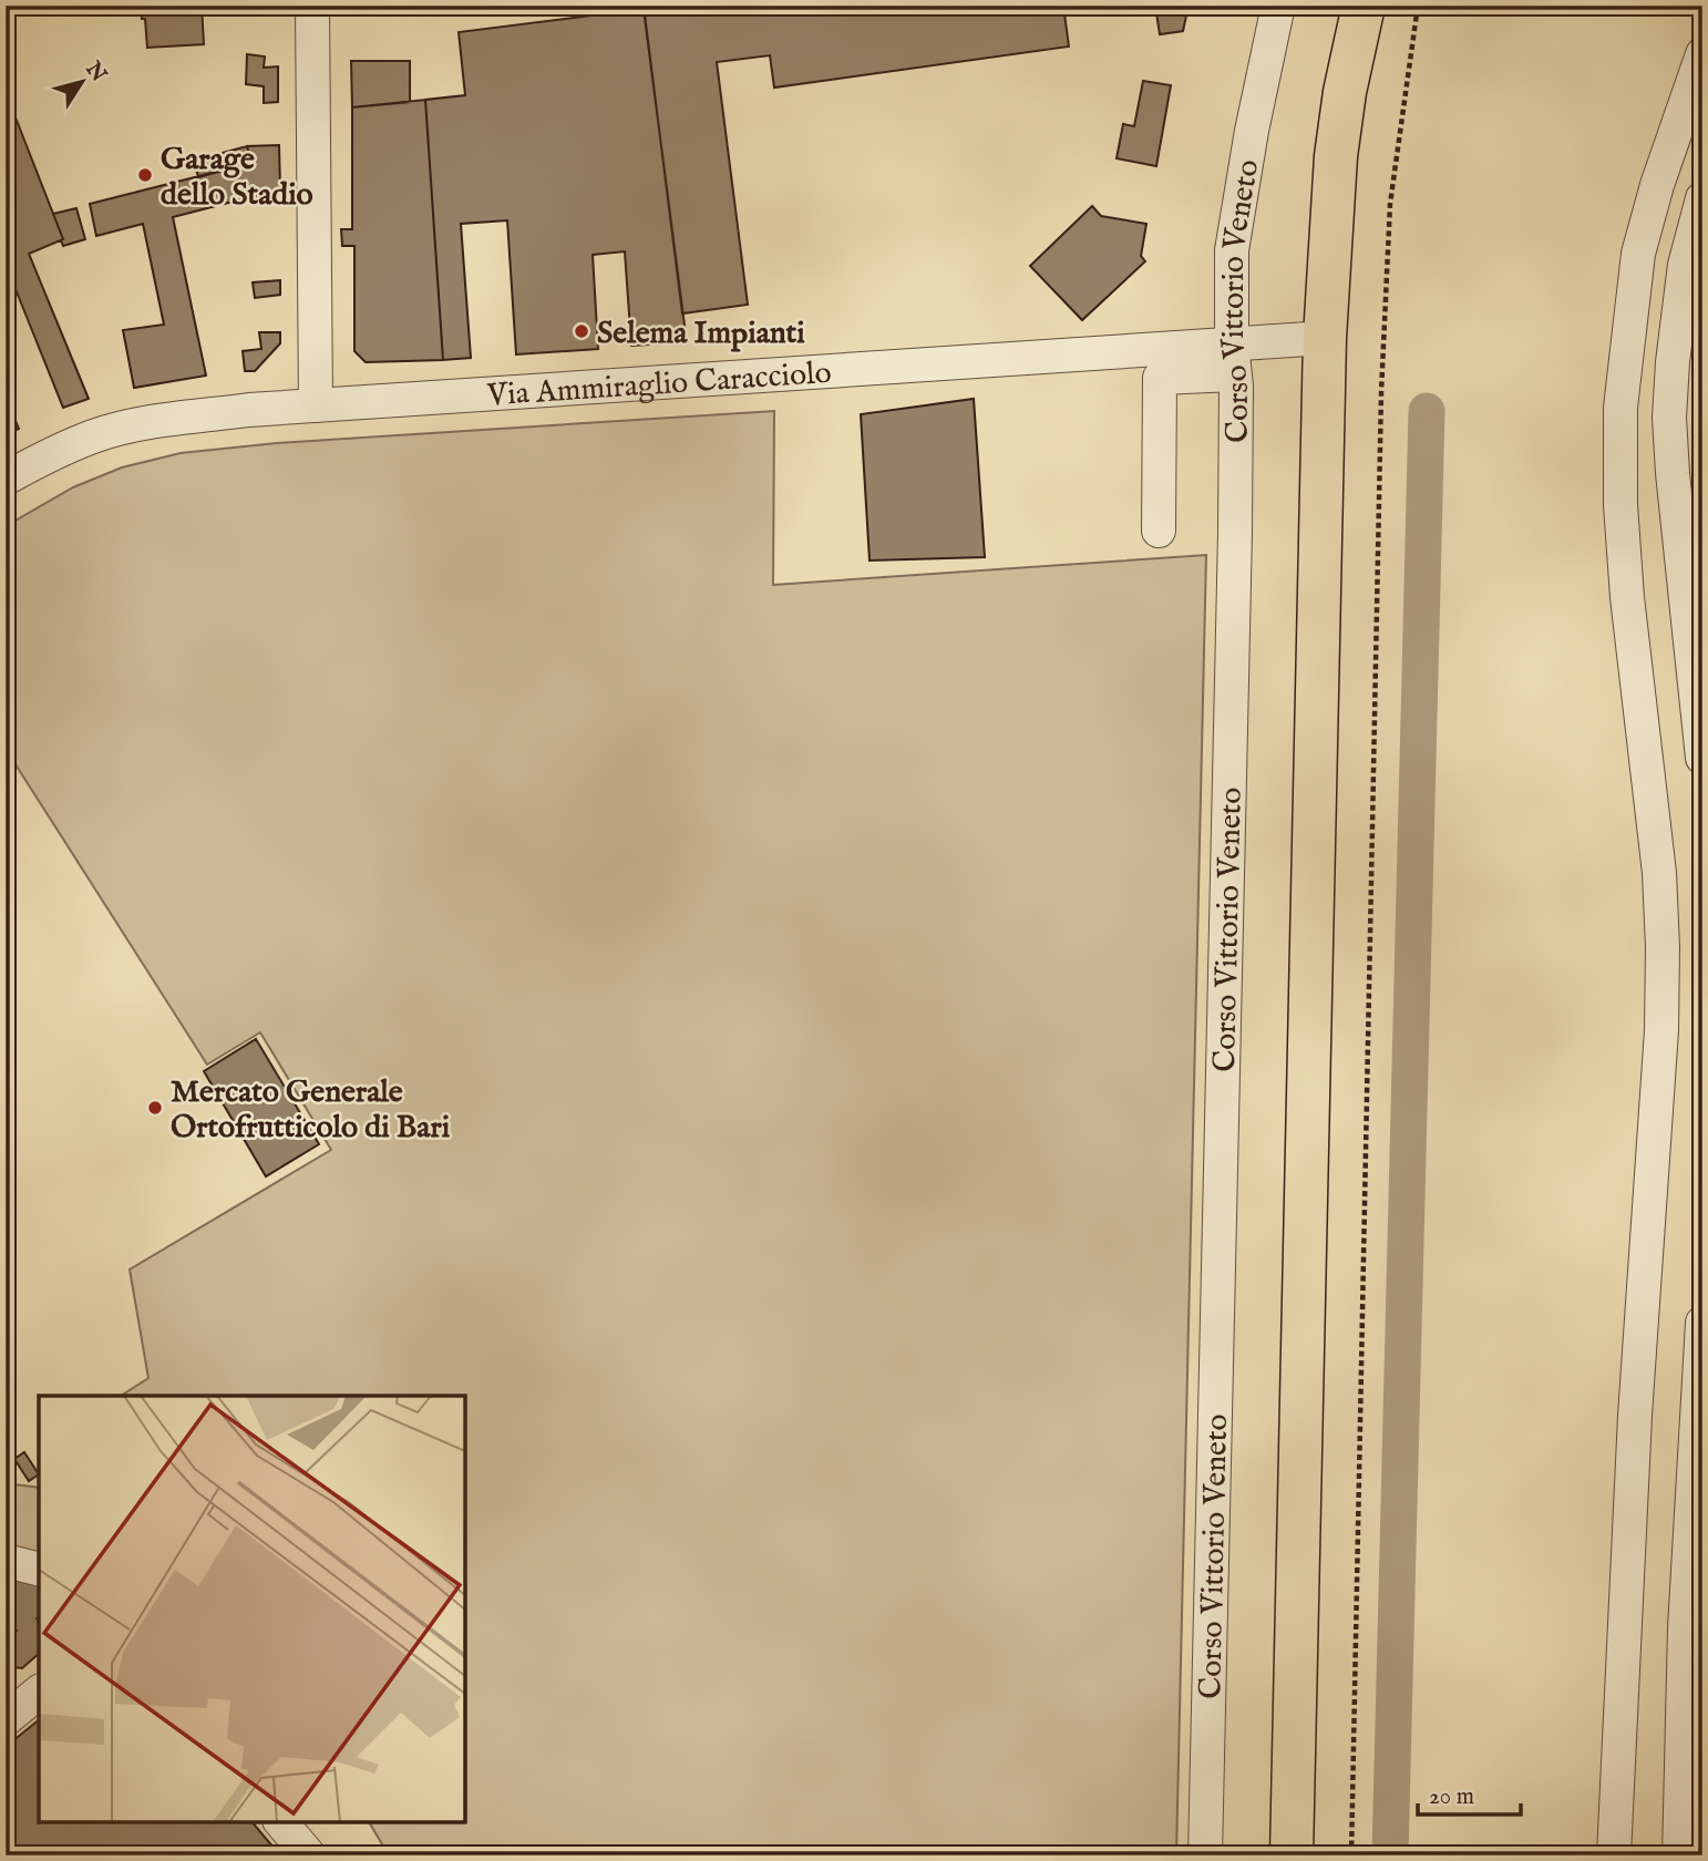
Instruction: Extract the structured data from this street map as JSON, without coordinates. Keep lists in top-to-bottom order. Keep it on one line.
{"streets":{"street":["Corso Vittorio Veneto","Via Ammiraglio Caracciolo"]},"crossings":[["Corso Vittorio Veneto","Via Ammiraglio Caracciolo"]],"places":["Garage dello Stadio","Selema Impianti","Mercato Generale Ortofrutticolo di Bari"],"scale_bar":"20 m","north":"top right"}
